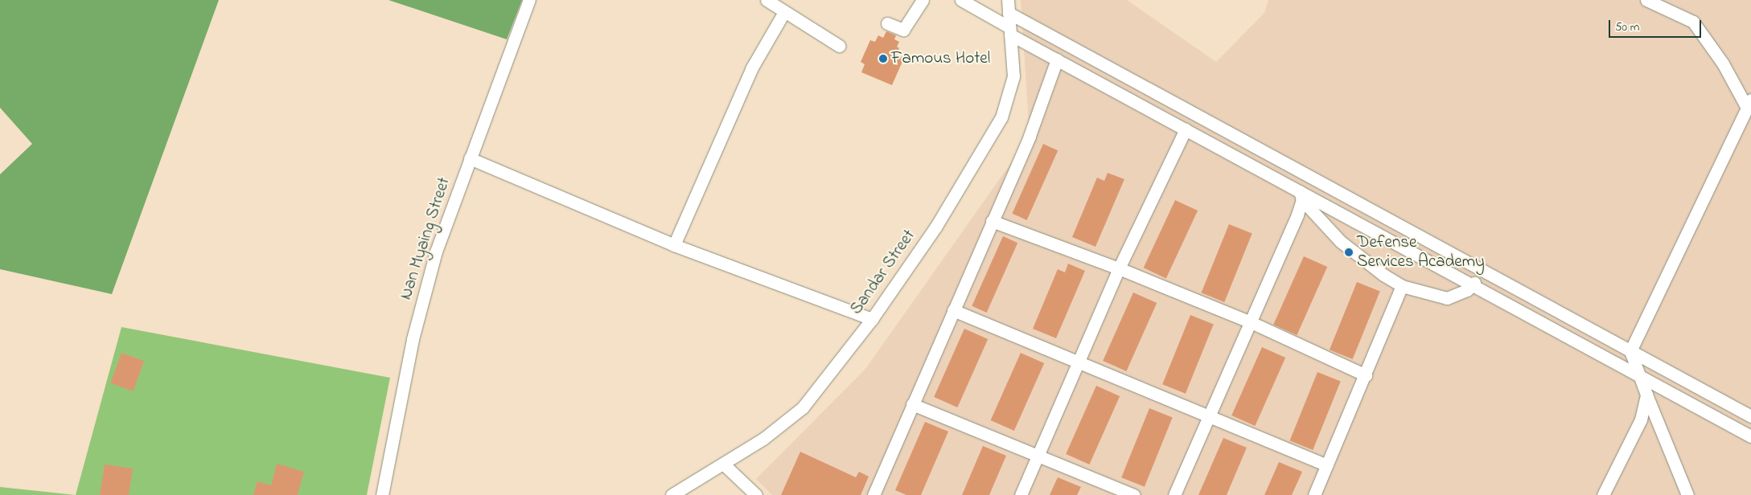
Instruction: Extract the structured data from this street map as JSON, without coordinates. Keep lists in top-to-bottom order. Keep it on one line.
{"streets":{"street":["Nan Myaing Street","Sandar Street"]},"places":["Famous Hotel","Defense Services Academy"],"scale_bar":"50 m"}
